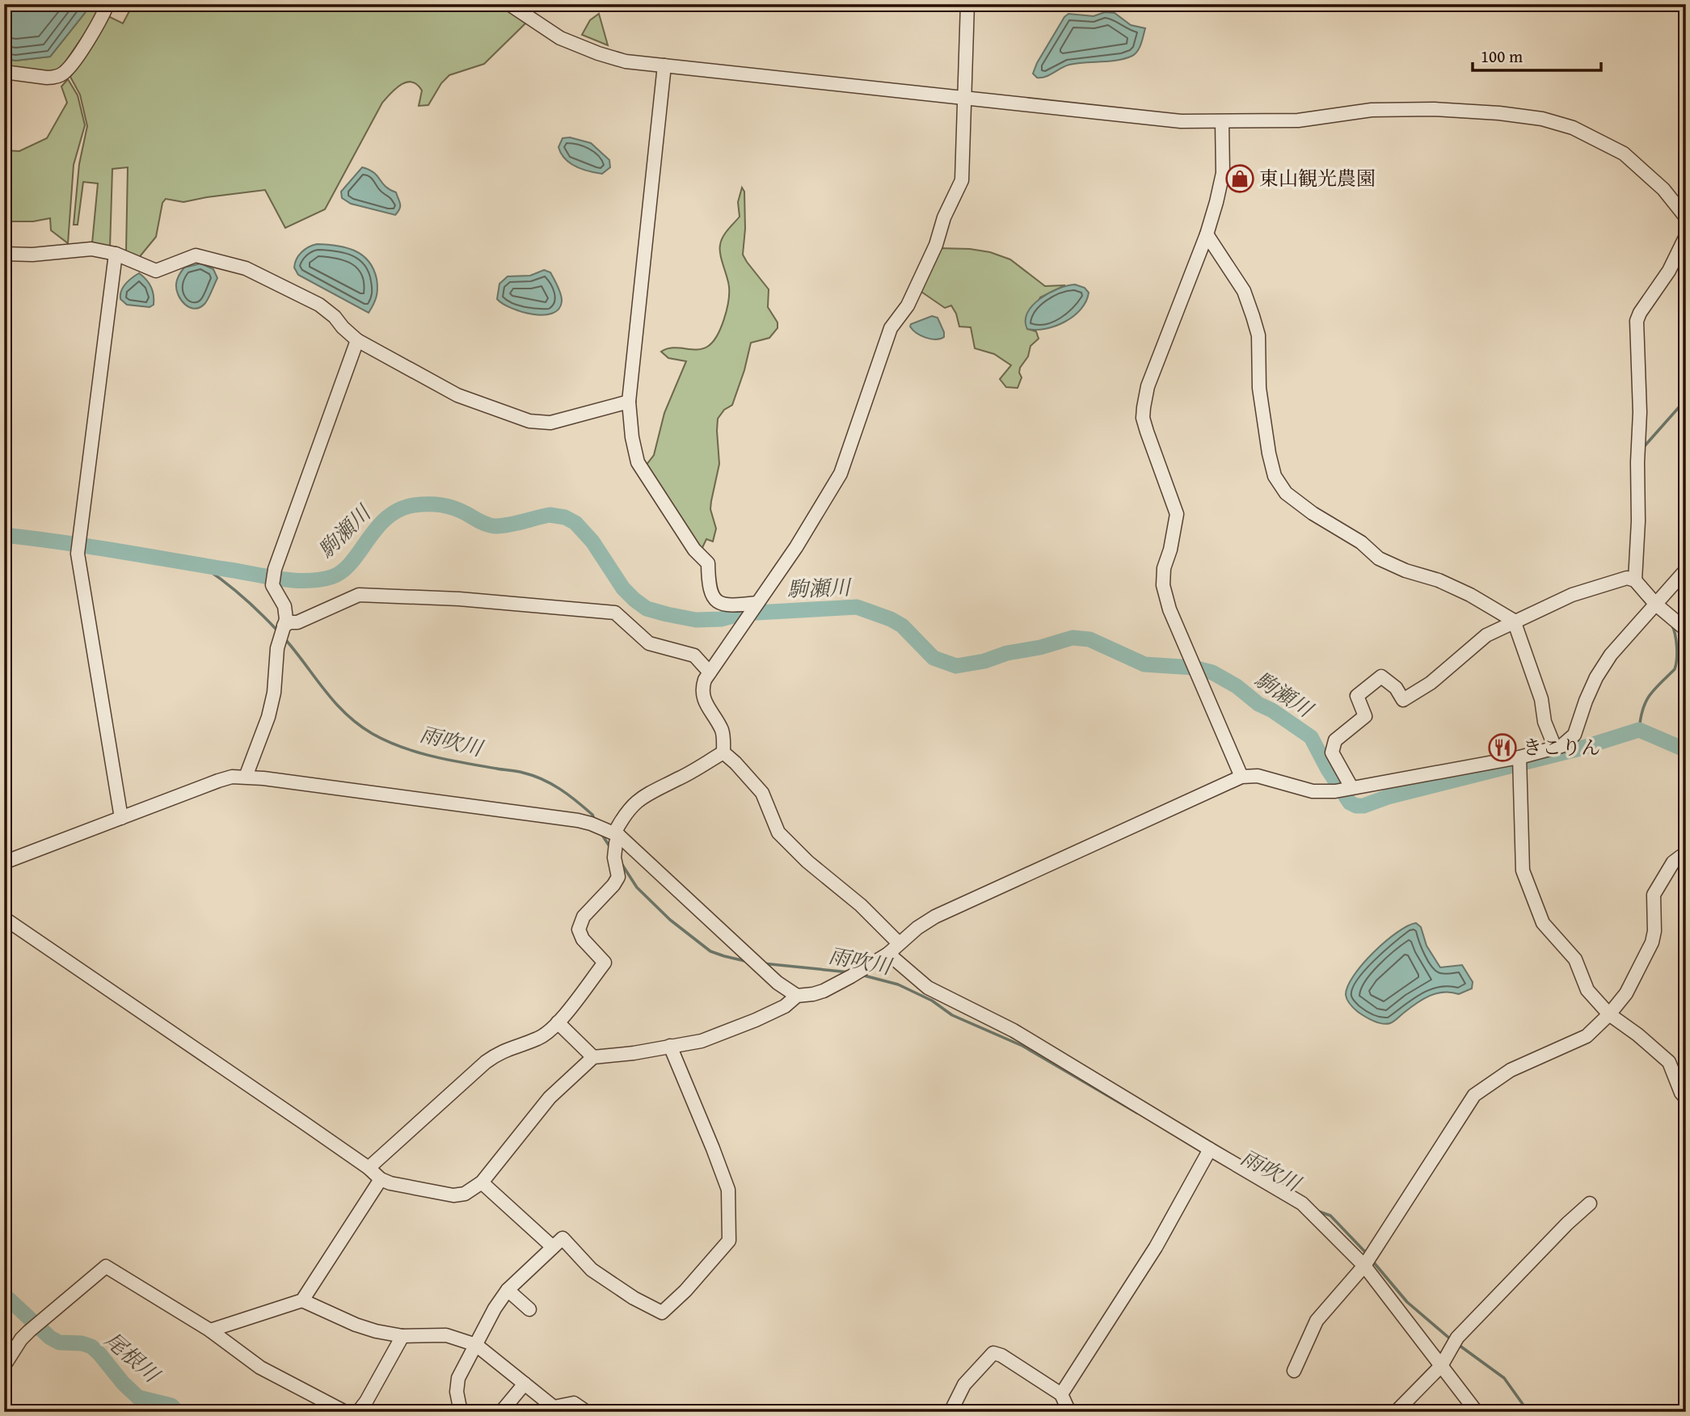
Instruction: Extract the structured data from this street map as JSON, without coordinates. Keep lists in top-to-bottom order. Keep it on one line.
{"water":["駒瀬川","雨吹川","尾根川"],"places":{"shop":["東山観光農園"],"restaurant":["きこりん"]},"scale_bar":"100 m"}
